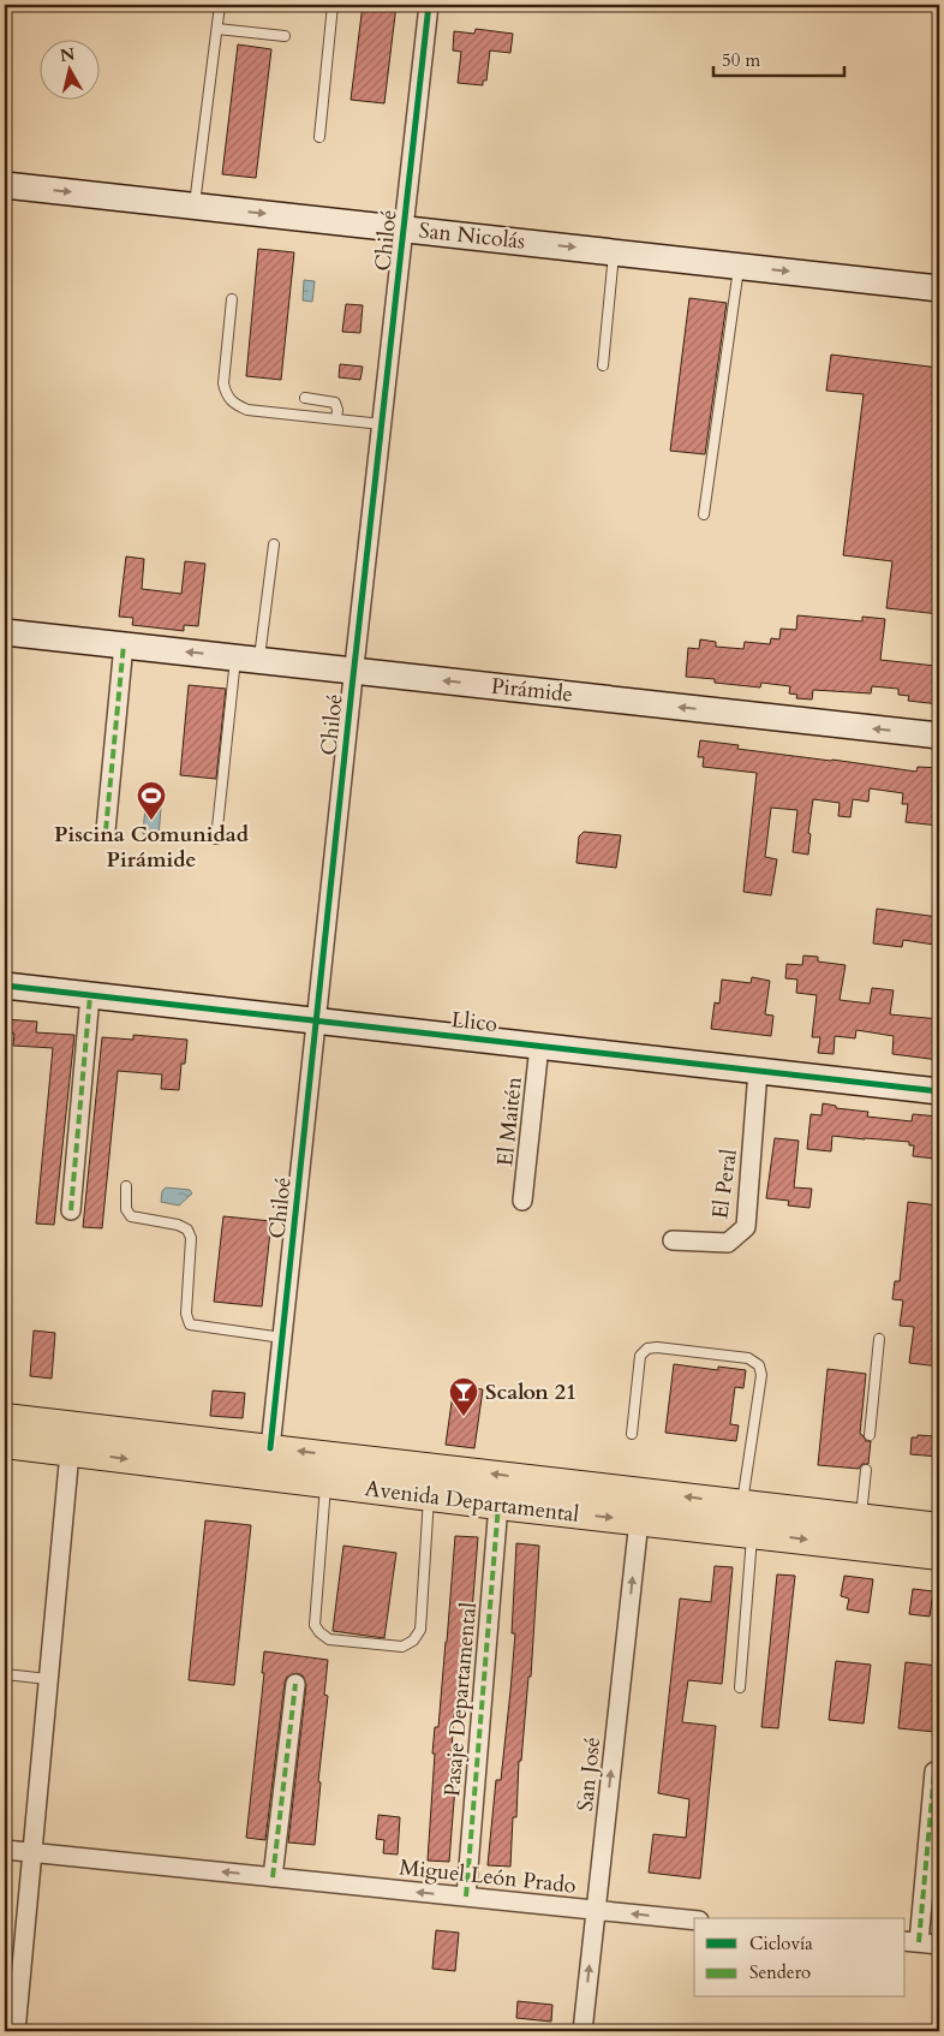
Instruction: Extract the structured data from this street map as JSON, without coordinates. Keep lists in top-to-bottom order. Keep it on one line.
{"streets":{"main road":["Avenida Departamental"],"street":["San Nicolás","Chiloé","Pirámide","Llico","El Maitén","El Peral","Pasaje Departamental","San José","Miguel León Prado"]},"crossings":[["San Nicolás","Chiloé"],["Chiloé","Pirámide"],["Chiloé","Llico"],["Chiloé","Avenida Departamental"],["Llico","El Maitén"],["Llico","El Peral"],["Avenida Departamental","Pasaje Departamental"],["Avenida Departamental","San José"],["Pasaje Departamental","Miguel León Prado"],["San José","Miguel León Prado"]],"one_way":["San Nicolás","Pirámide","San José","Miguel León Prado"],"places":{"sports":["Piscina Comunidad Pirámide"],"bar":["Scalon 21"]},"legend":["Ciclovía","Sendero"],"scale_bar":"50 m","north":"top"}
